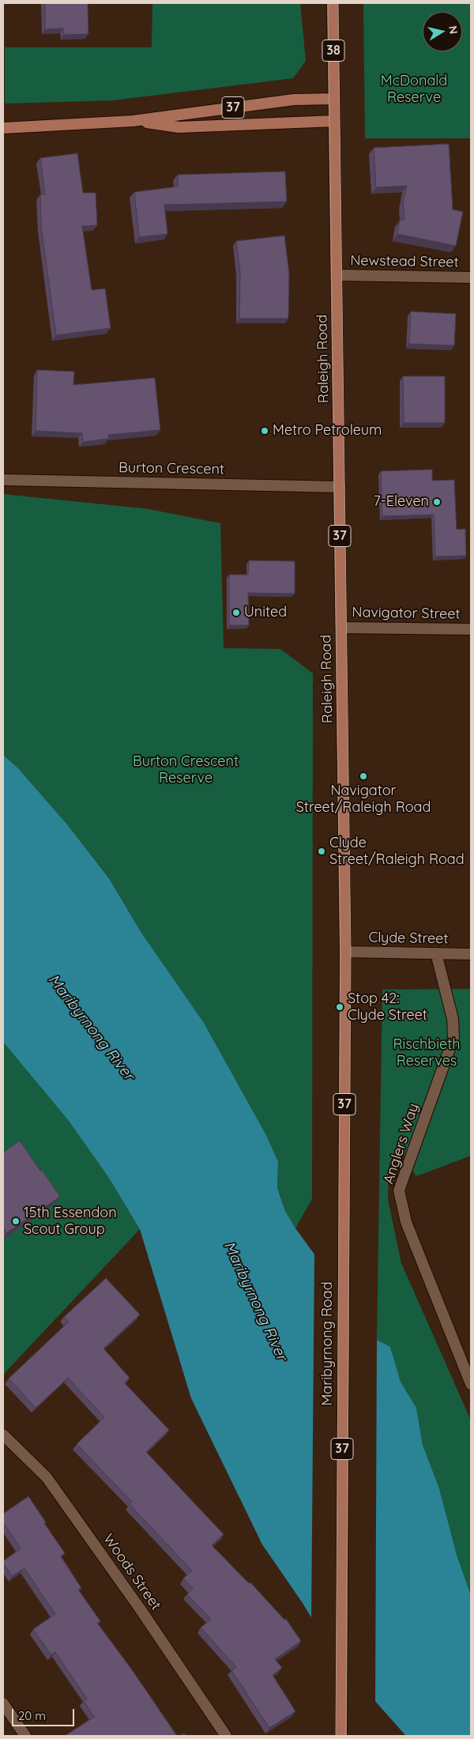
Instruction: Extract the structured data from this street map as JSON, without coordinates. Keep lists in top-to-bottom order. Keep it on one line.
{"streets":{"main road":["38","37","Raleigh Road","Maribyrnong Road"],"street":["Newstead Street","Burton Crescent","Navigator Street","Clyde Street","Anglers Way","Woods Street"]},"crossings":[["37","Raleigh Road"],["Newstead Street","Raleigh Road"],["Raleigh Road","Burton Crescent"],["Raleigh Road","Navigator Street"],["Raleigh Road","Clyde Street"],["Raleigh Road","Maribyrnong Road"],["Clyde Street","Anglers Way"],["Clyde Street","Maribyrnong Road"]],"water":["Maribyrnong River"],"parks":["McDonald Reserve","Burton Crescent Reserve","Rischbieth Reserves"],"places":["Metro Petroleum","7-Eleven","United","Navigator Street/Raleigh Road","Clyde Street/Raleigh Road","Stop 42: Clyde Street","15th Essendon Scout Group"],"scale_bar":"20 m","north":"right"}
